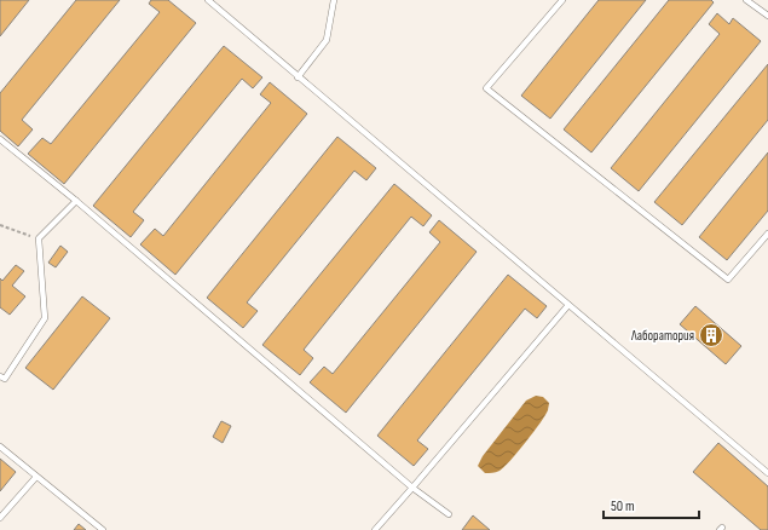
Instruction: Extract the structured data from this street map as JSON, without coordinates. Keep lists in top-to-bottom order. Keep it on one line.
{"places":{"building":["Лаборатория"]},"scale_bar":"50 m"}
